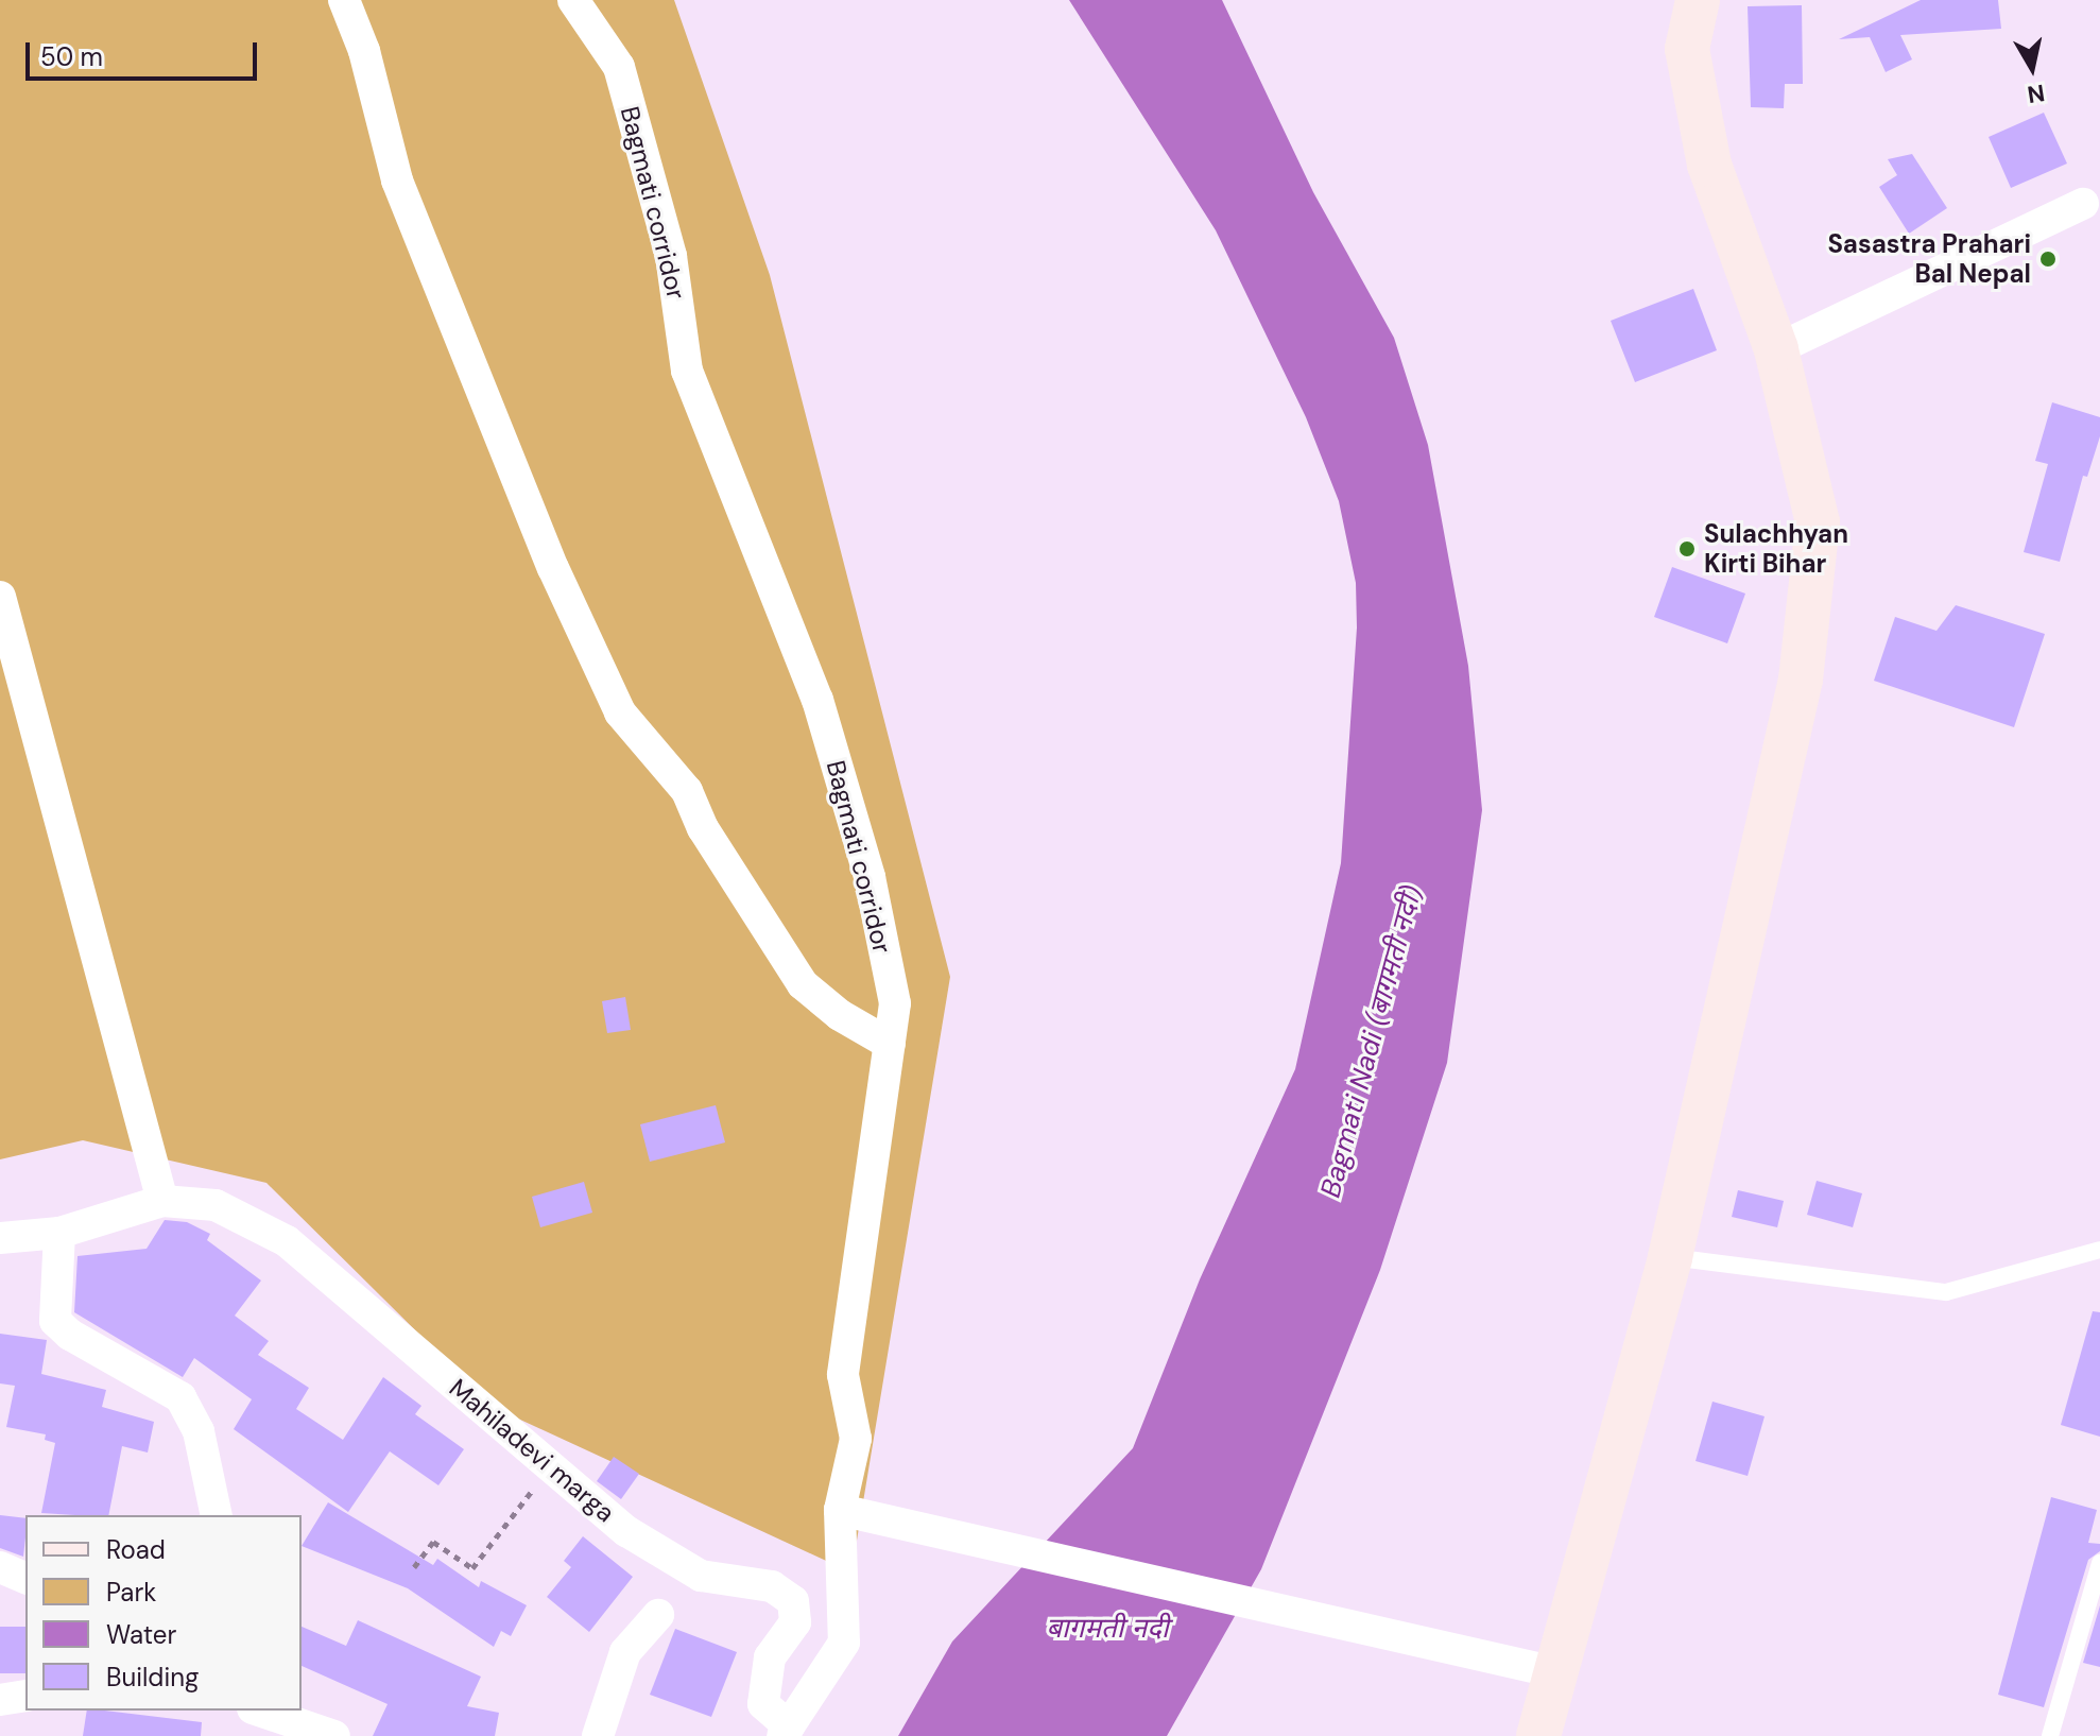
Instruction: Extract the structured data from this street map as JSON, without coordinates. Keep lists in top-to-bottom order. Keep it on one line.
{"streets":{"street":["Bagmati corridor","Mahiladevi marga"]},"crossings":[["Bagmati corridor","Mahiladevi marga"]],"water":["Bagmati Nadi (बागमती नदी)","बागमती नदी"],"places":["Sasastra Prahari Bal Nepal","Sulachhyan Kirti Bihar"],"legend":["Road","Park","Water","Building"],"scale_bar":"50 m","north":"bottom"}
